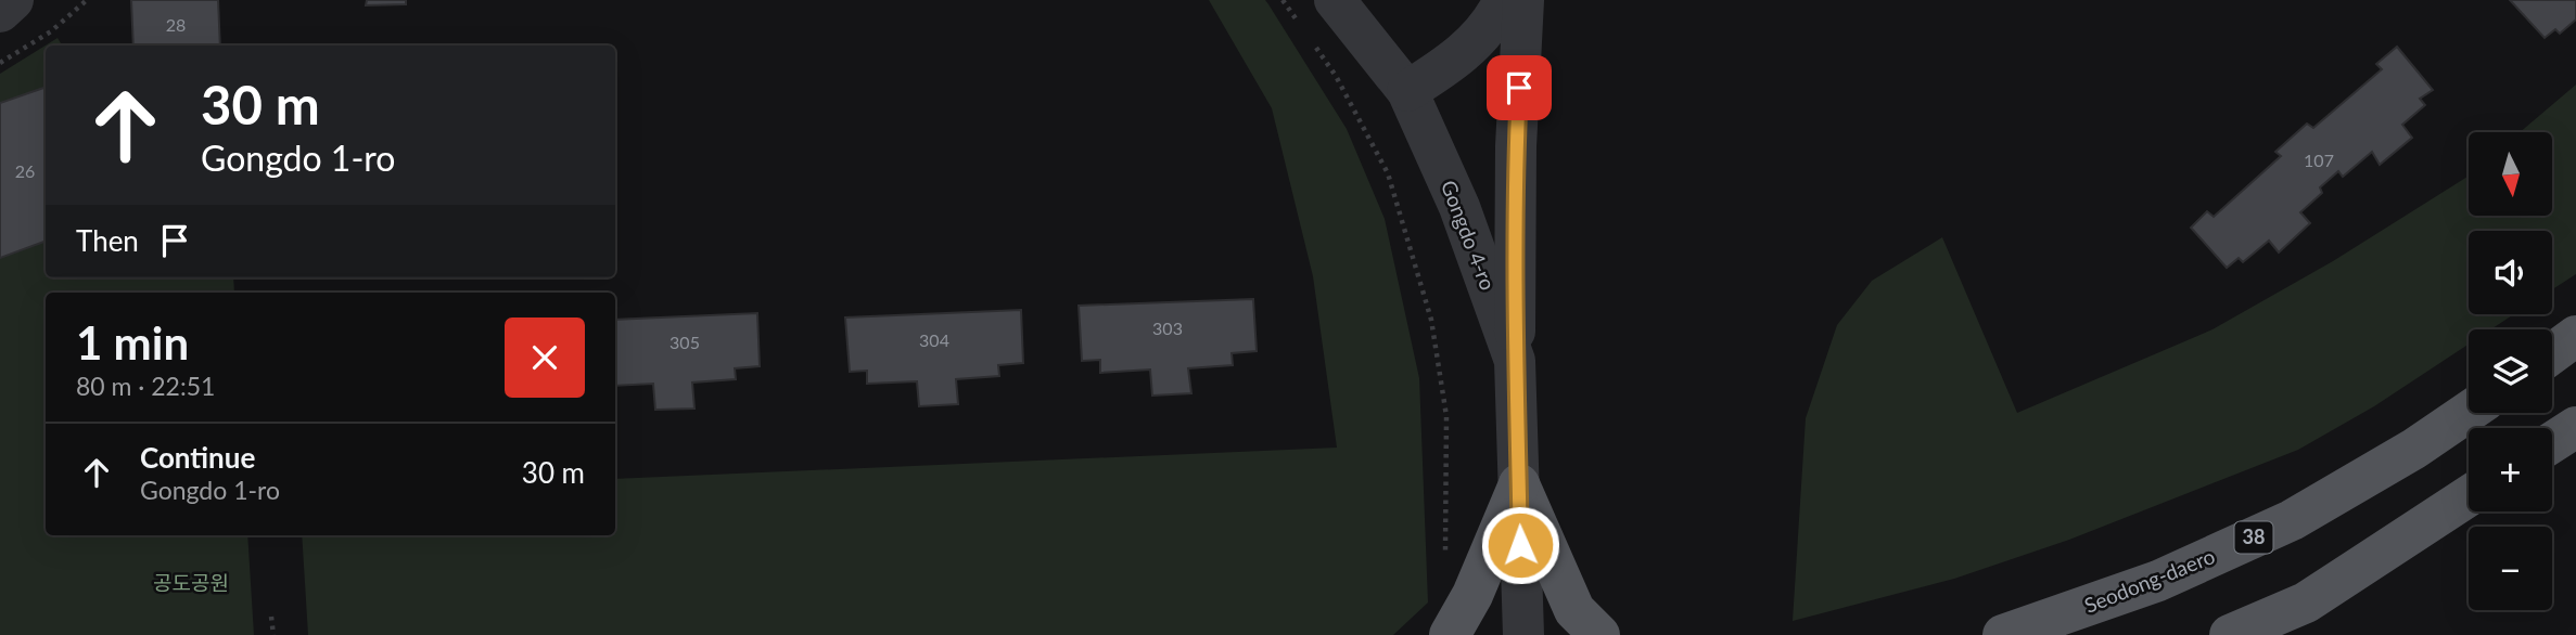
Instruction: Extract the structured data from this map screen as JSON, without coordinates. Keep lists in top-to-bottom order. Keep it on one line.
{"streets":{"main road":["38","Seodong-daero"],"street":["Gongdo 4-ro"]},"parks":["공도공원"],"house_numbers":["28","107","26","303","304","305"],"north":"bottom","page":{"turn":["30 m","Gongdo 1-ro"],"map_buttons":["+","−"],"then":"Then","heading":["1 min","80 m · 22:51"],"list":[{"name":"Continue","note":"Gongdo 1-ro","value":"30 m"}]}}
